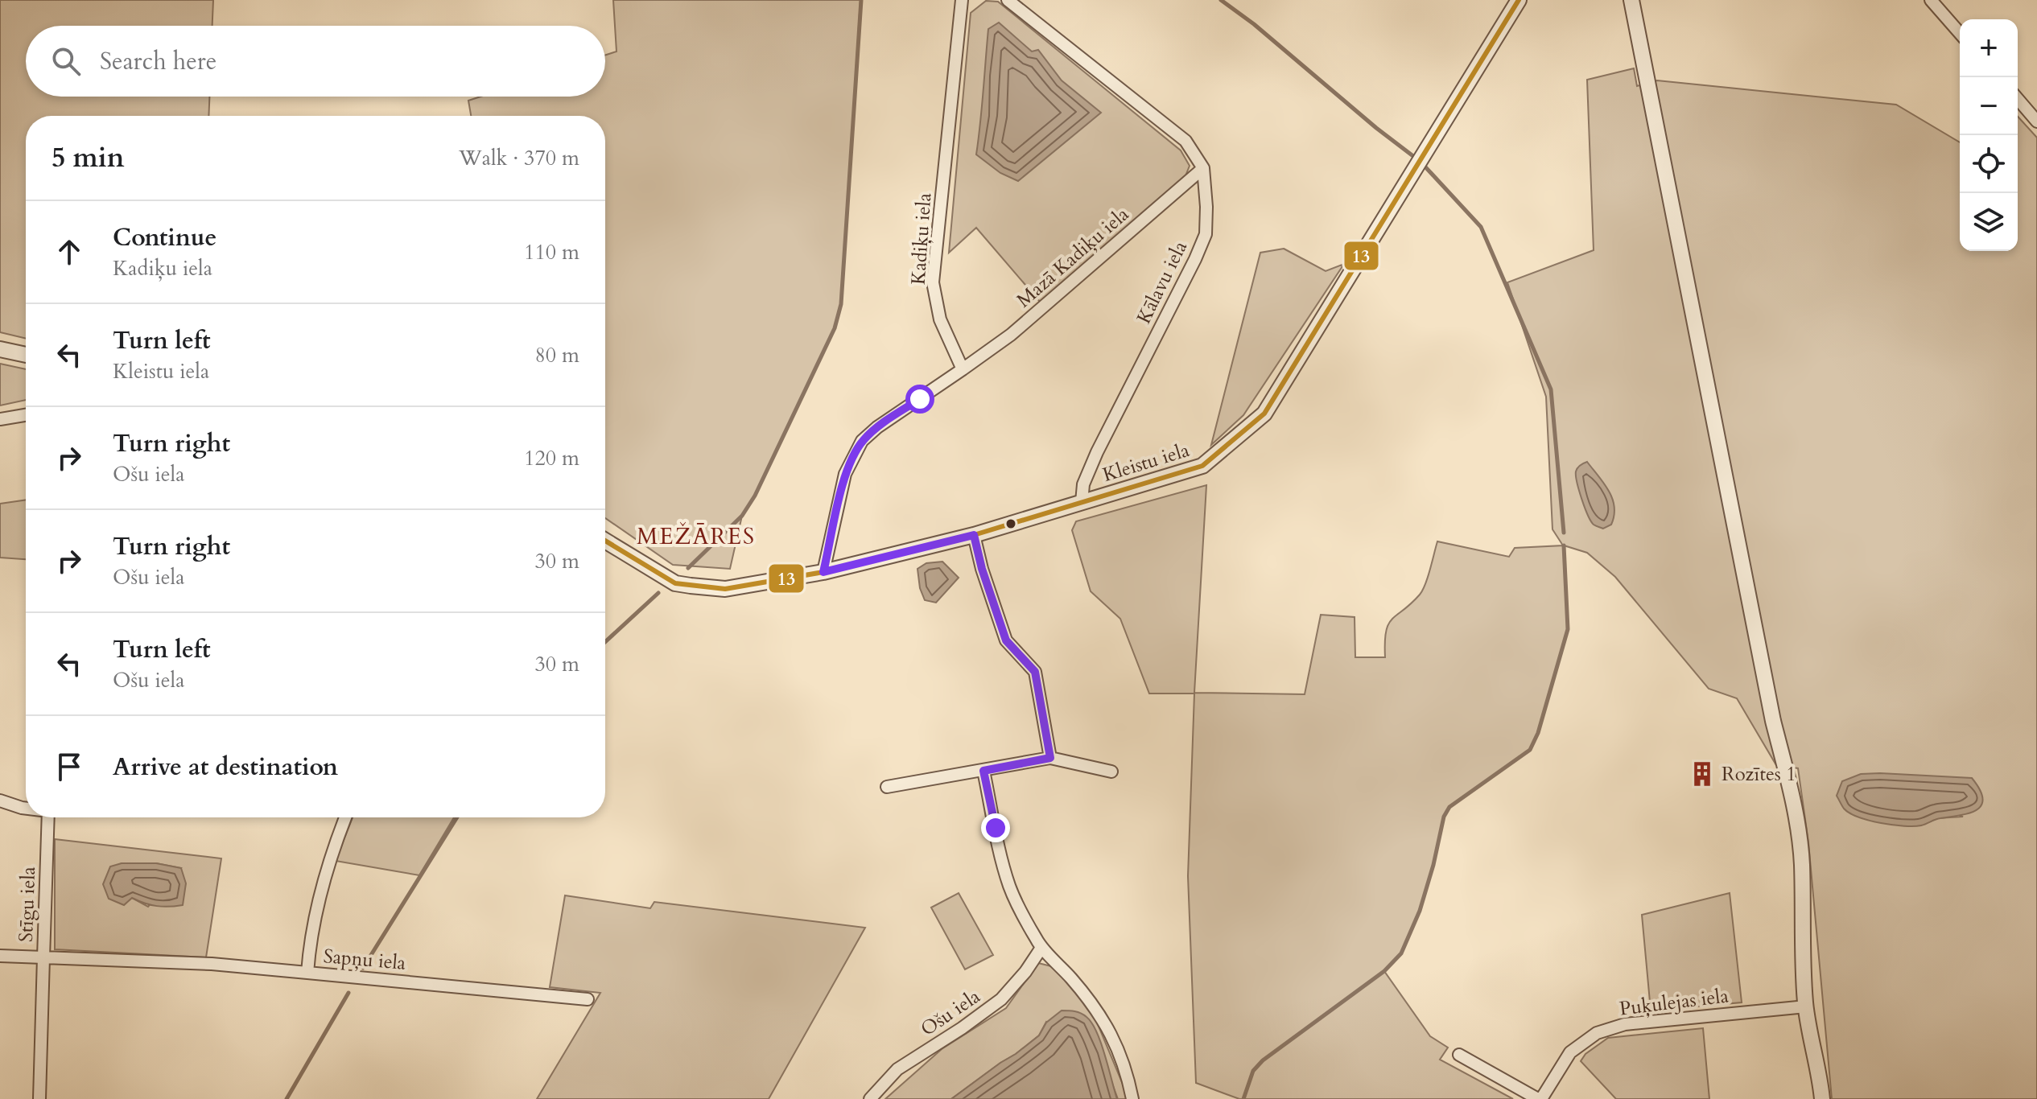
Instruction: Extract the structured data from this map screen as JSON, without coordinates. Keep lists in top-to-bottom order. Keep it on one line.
{"streets":{"street":["Kadiķu iela","Mazā Kadiķu iela","Kālavu iela","Kleistu iela","Stīgu iela","Sapņu iela","Puķulejas iela","Ošu iela"]},"crossings":[["Kadiķu iela","Mazā Kadiķu iela"],["Mazā Kadiķu iela","Kālavu iela"],["Kālavu iela","Kleistu iela"]],"districts":["MEŽĀRES"],"places":{"building":["Rozītes 1"]},"lines":["transit line 13"],"page":{"map_buttons":["+","−"],"search":"Search here","heading":["5 min","Walk · 370 m"],"list":[["Continue","Kadiķu iela","110 m"],["Turn left","Kleistu iela","80 m"],["Turn right","Ošu iela","120 m"],["Turn right","Ošu iela","30 m"],["Turn left","Ošu iela","30 m"],"Arrive at destination"]}}
